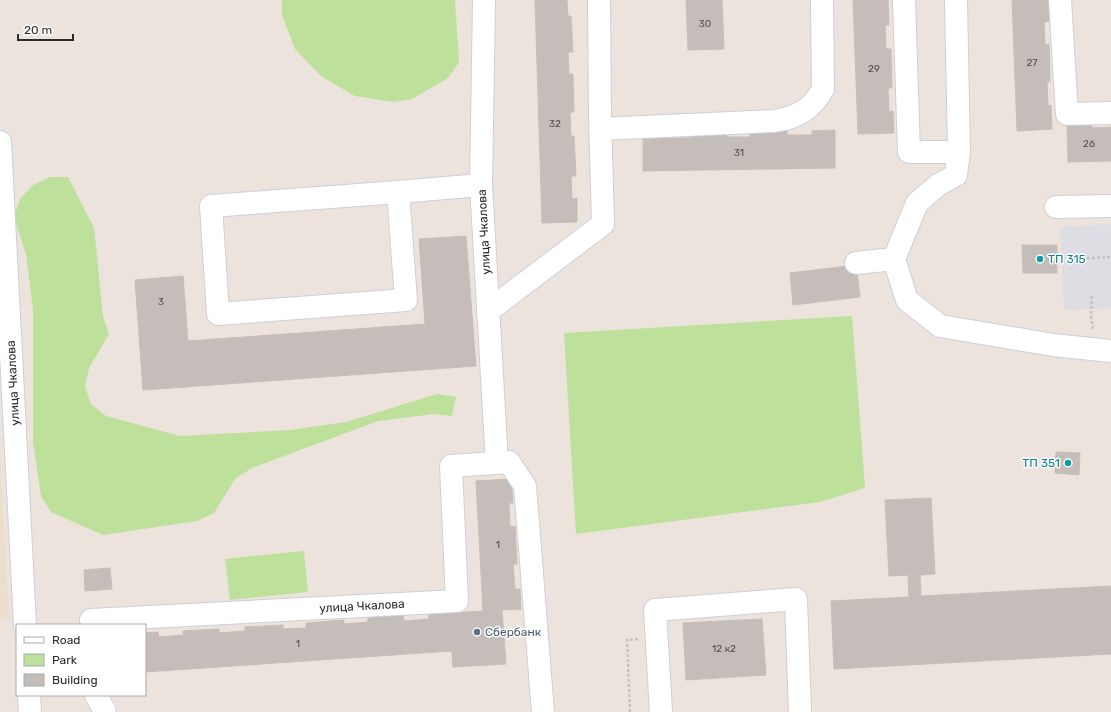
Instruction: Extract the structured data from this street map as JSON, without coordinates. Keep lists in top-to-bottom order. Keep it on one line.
{"streets":{"street":["улица Чкалова"]},"places":["ТП 315","ТП 351","Сбербанк"],"house_numbers":["30","27","29","32","26","31","3","1","1","12 к2"],"legend":["Road","Park","Building"],"scale_bar":"20 m"}
